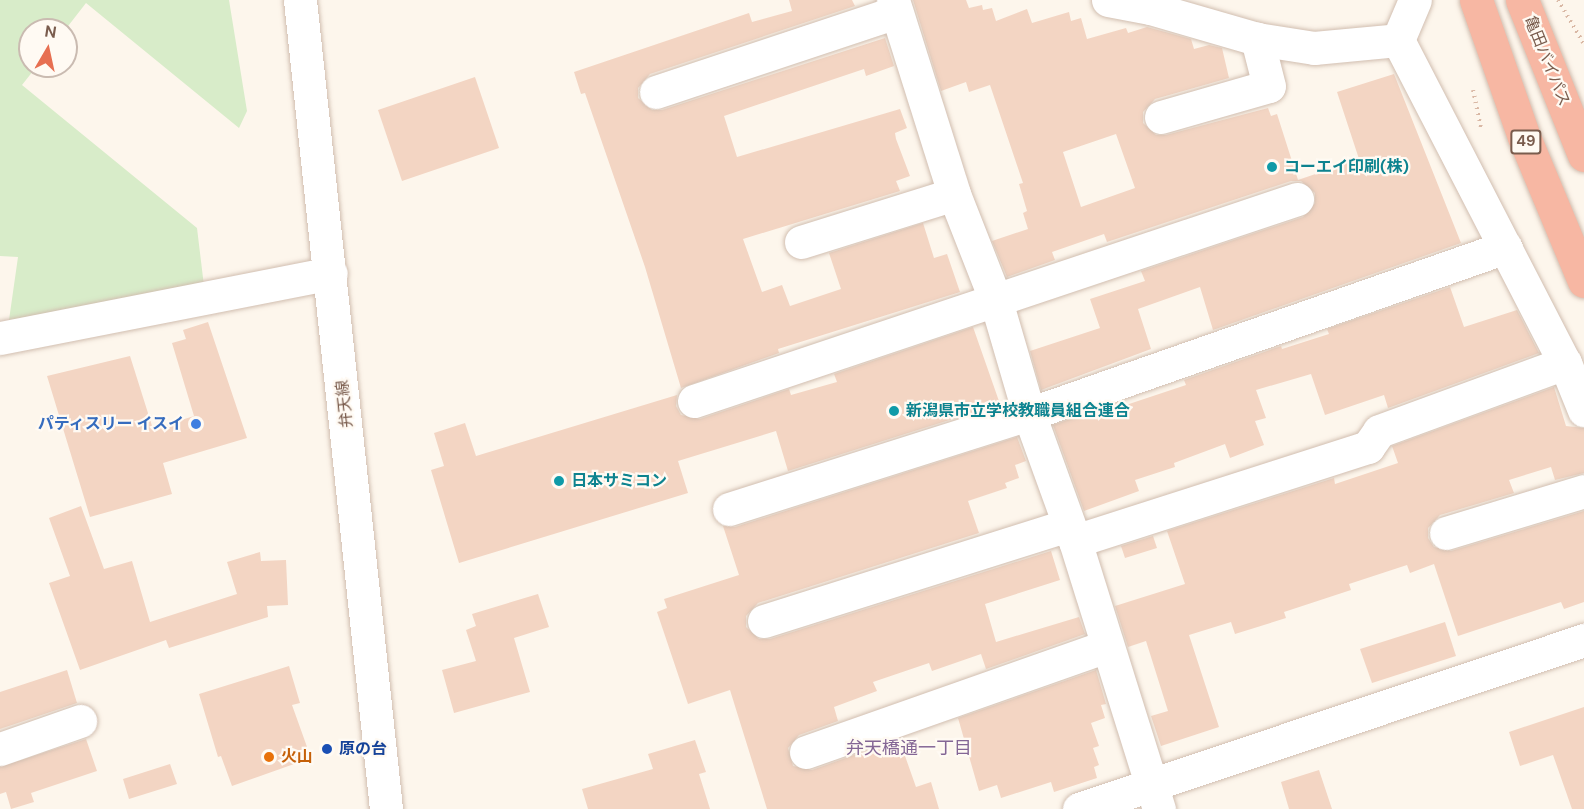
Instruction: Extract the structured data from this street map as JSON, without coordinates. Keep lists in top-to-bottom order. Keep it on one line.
{"streets":{"highway":["亀田バイパス","49"],"street":["弁天線"]},"districts":["弁天橋通一丁目"],"places":["コーエイ印刷(株)","新潟県市立学校教職員組合連合","パティスリー イスイ","日本サミコン","原の台","火山"],"north":"top"}
